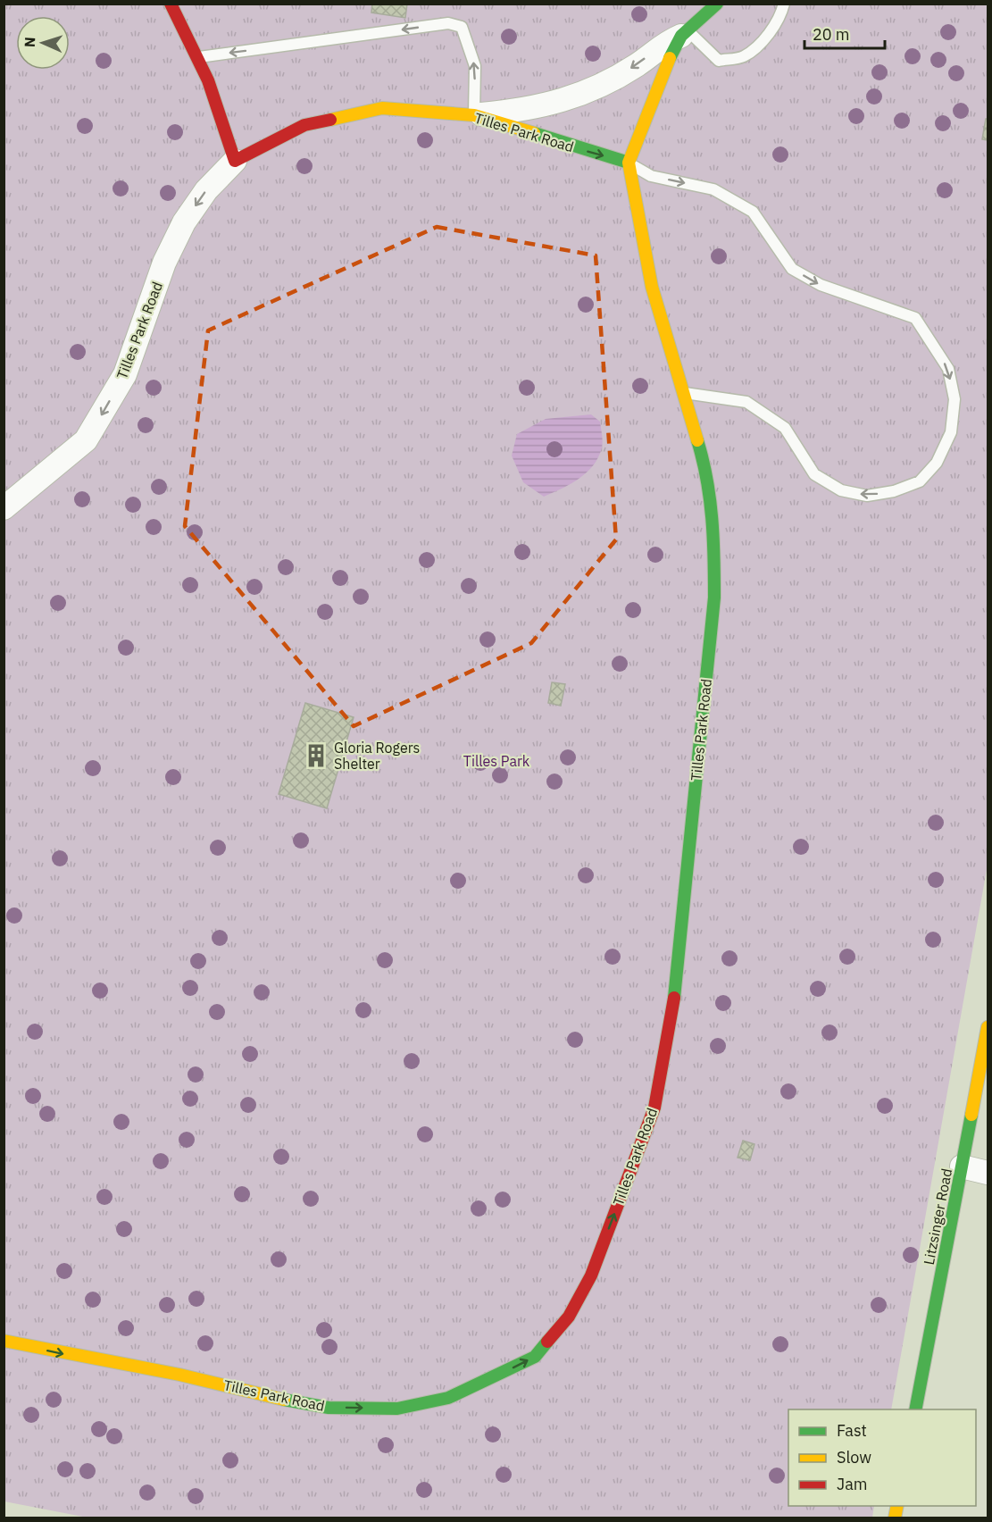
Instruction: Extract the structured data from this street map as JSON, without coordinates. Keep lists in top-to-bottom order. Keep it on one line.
{"streets":{"street":["Tilles Park Road","Litzsinger Road"]},"parks":["Tilles Park"],"places":{"building":["Gloria Rogers Shelter"]},"legend":["Fast","Slow","Jam"],"scale_bar":"20 m","north":"left"}
